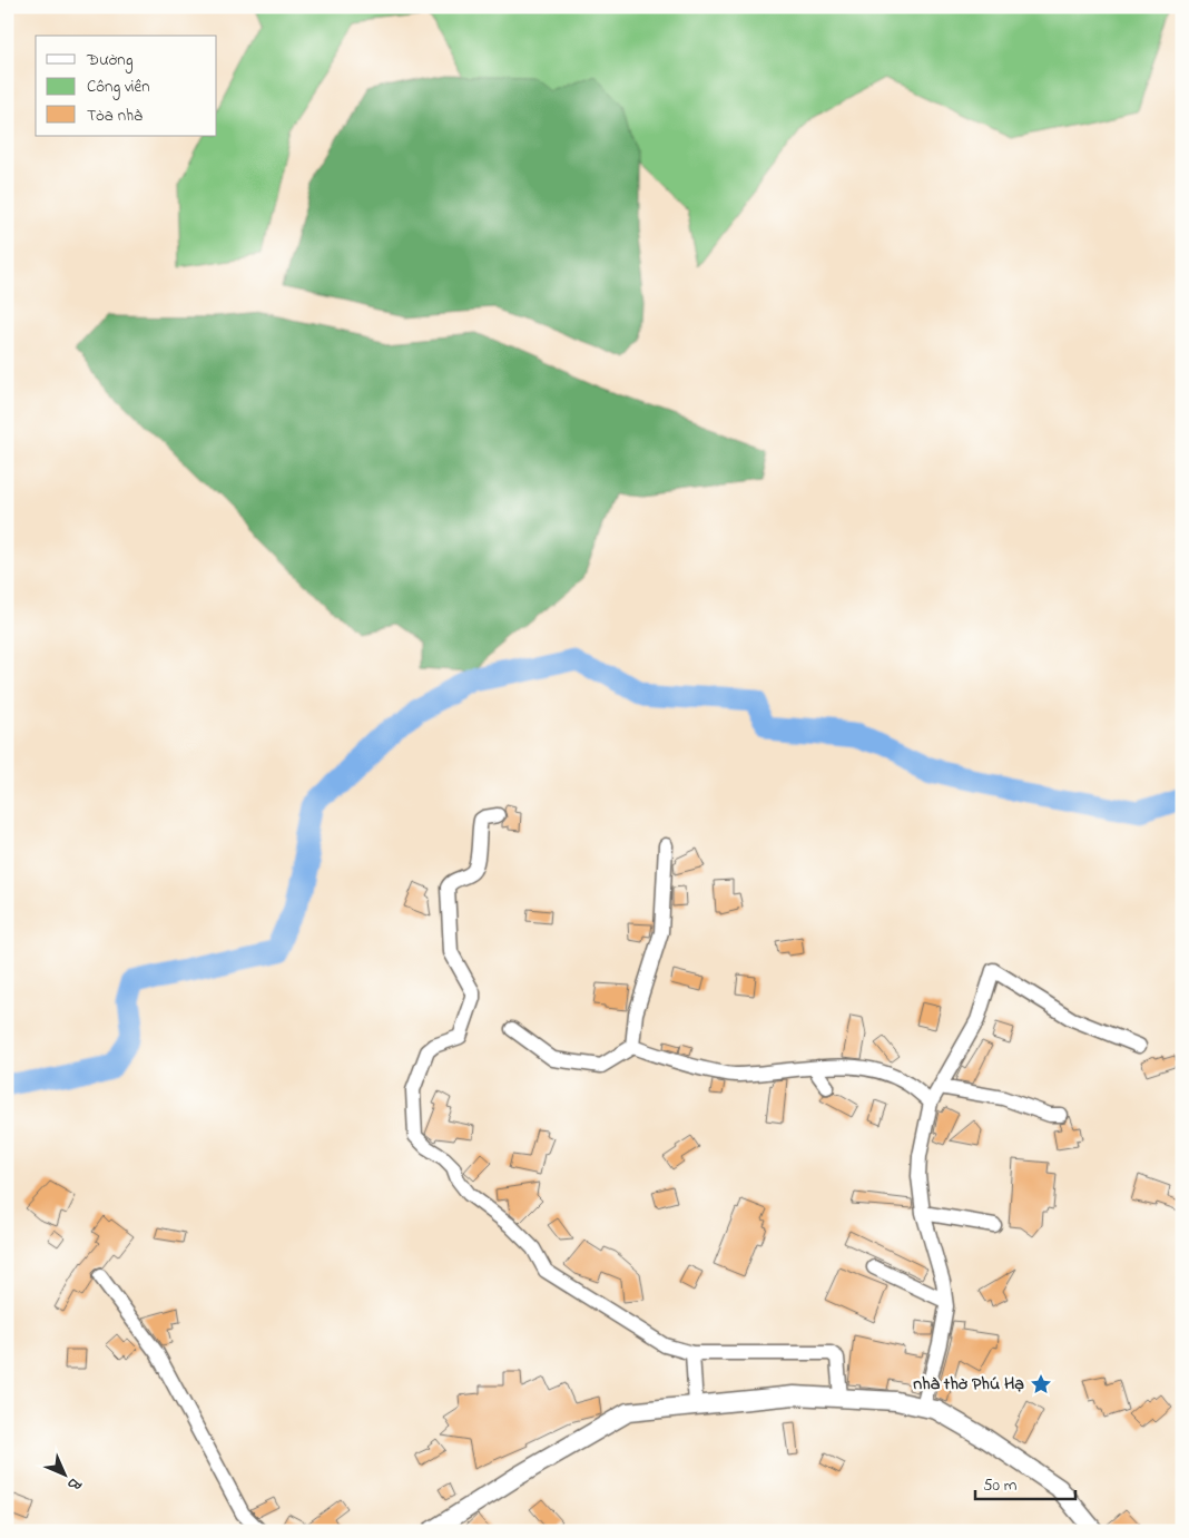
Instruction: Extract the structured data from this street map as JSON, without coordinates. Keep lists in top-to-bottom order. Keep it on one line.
{"places":{"place":["nhà thờ Phú Hạ"]},"legend":["Đường","Công viên","Tòa nhà"],"scale_bar":"50 m","north":"bottom right"}
